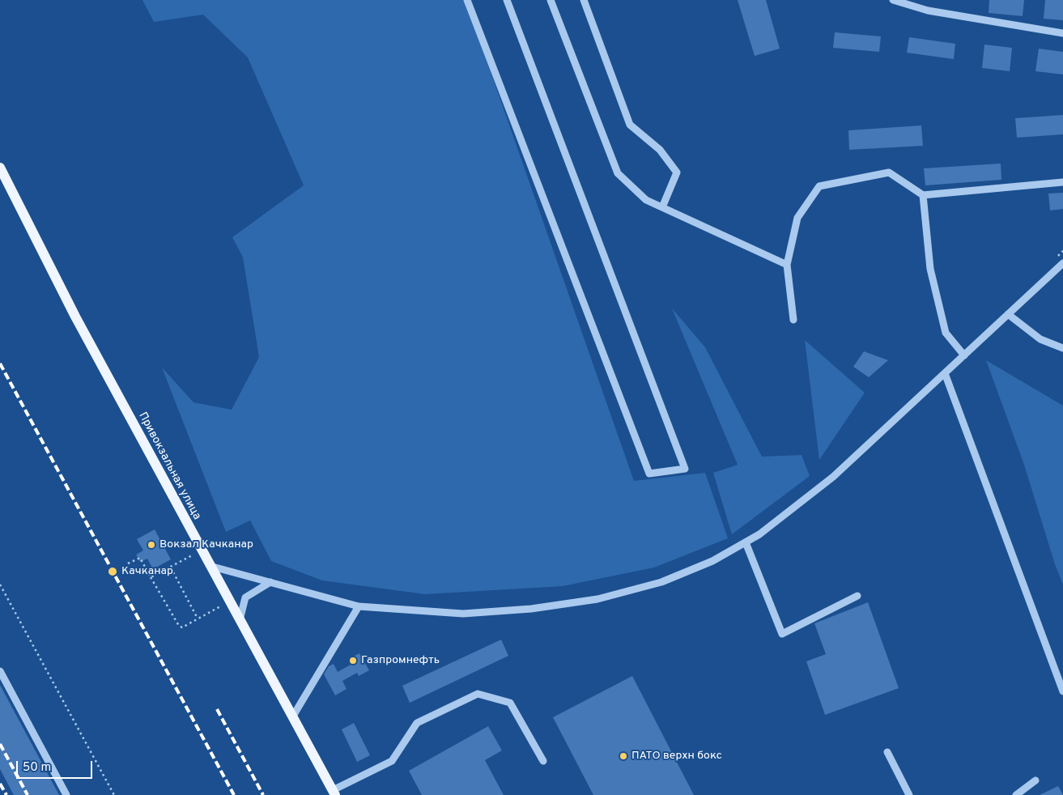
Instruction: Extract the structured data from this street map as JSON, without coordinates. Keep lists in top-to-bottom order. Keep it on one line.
{"streets":{"main road":["Привокзальная улица"]},"places":["Вокзал Качканар","Качканар","Газпромнефть","ПАТО верхн бокс"],"scale_bar":"50 m"}
